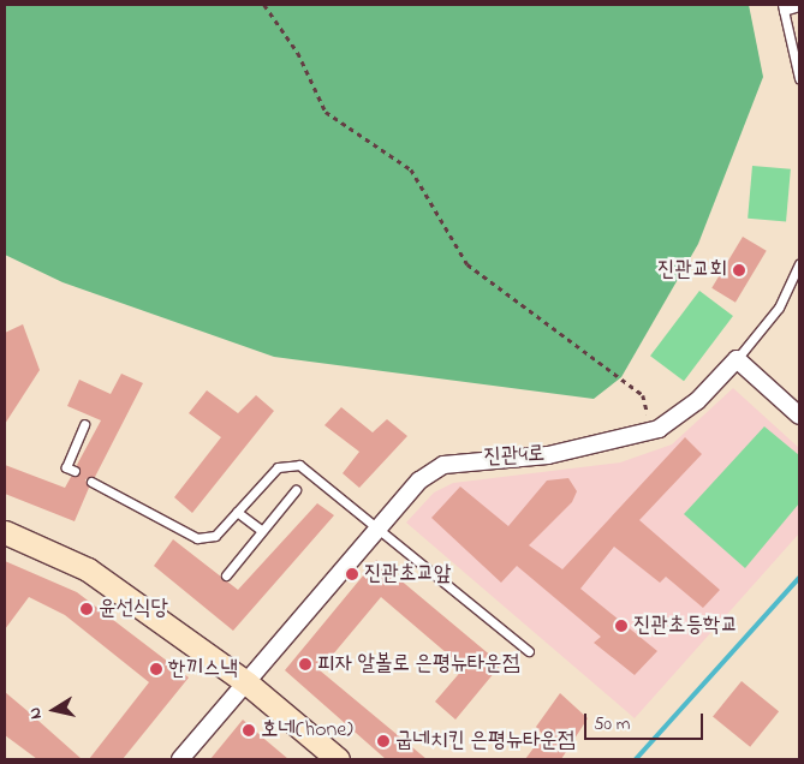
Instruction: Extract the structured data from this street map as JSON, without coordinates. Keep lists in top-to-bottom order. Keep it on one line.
{"streets":{"street":["진관4로"]},"places":["진관교회","진관초교앞","윤선식당","진관초등학교","피자 알볼로 은평뉴타운점","한끼스낵","호네(hone)","굽네치킨 은평뉴타운점"],"scale_bar":"50 m","north":"left"}
